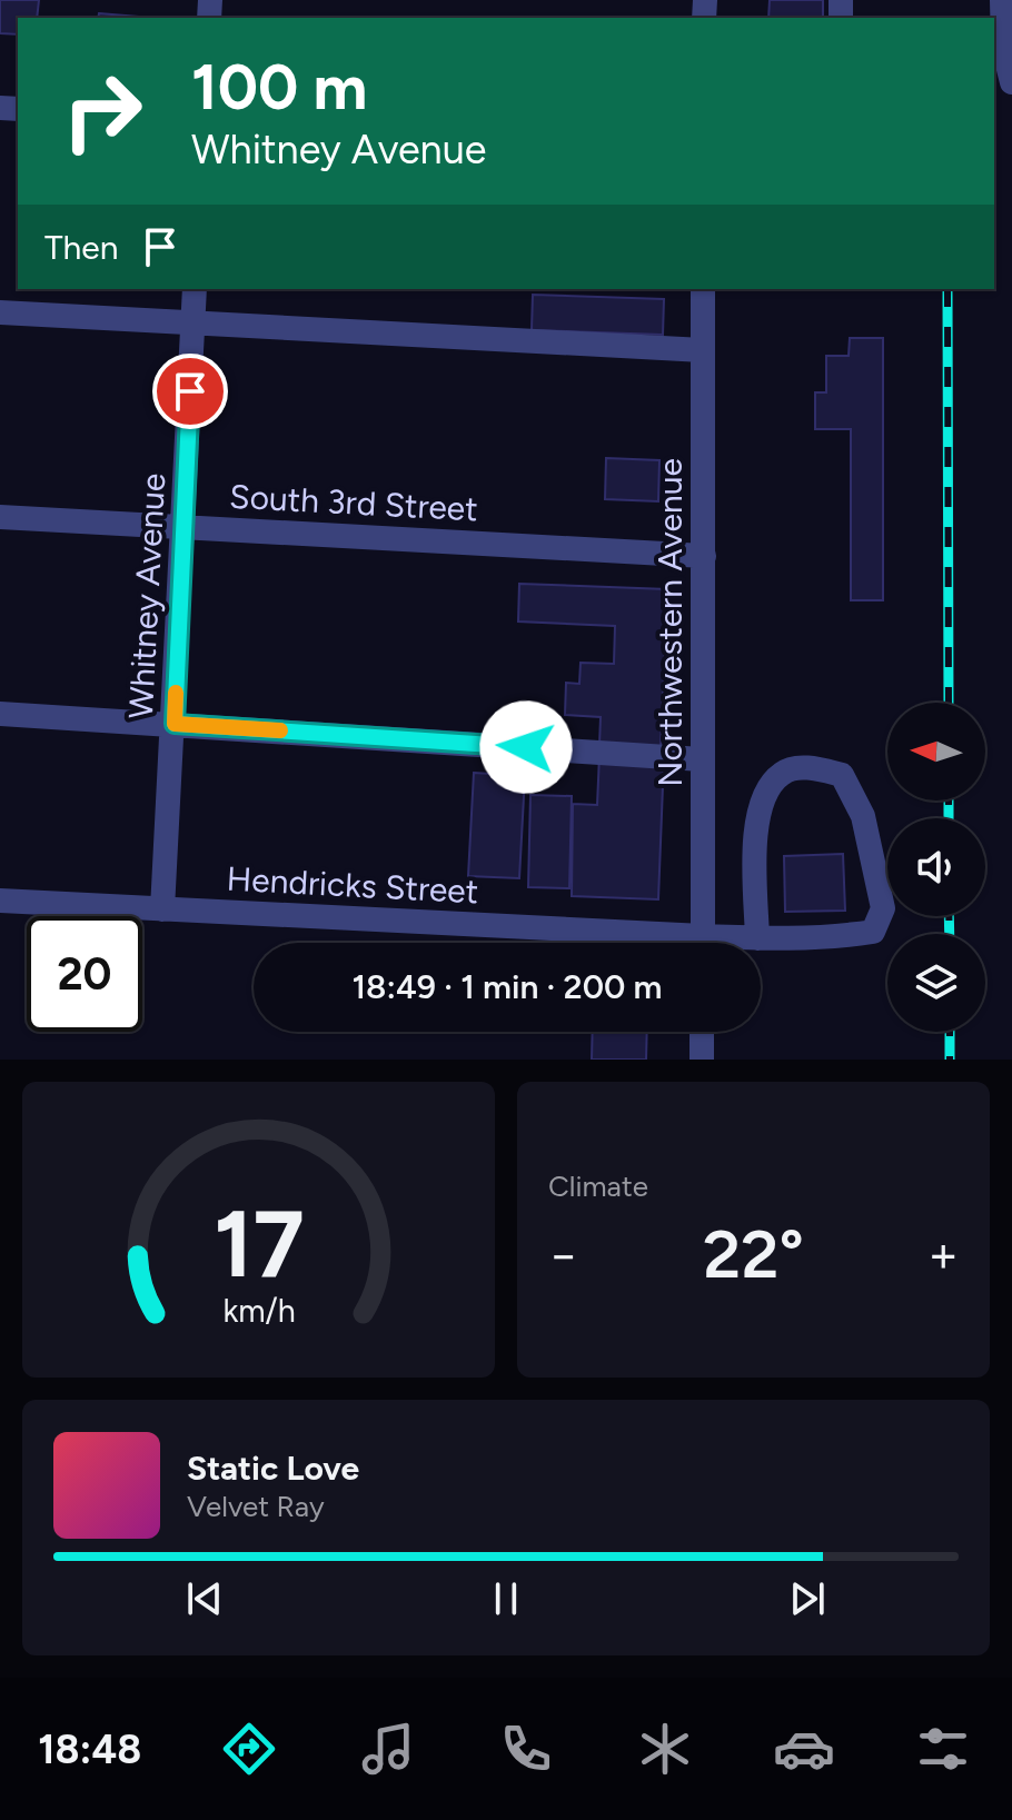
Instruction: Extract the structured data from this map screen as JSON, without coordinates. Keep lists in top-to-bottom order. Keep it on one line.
{"streets":{"street":["South 3rd Street","Whitney Avenue","Northwestern Avenue","Hendricks Street"]},"crossings":[["South 3rd Street","Whitney Avenue"],["South 3rd Street","Northwestern Avenue"],["Whitney Avenue","Hendricks Street"]],"north":"left","page":{"turn":["100 m","Whitney Avenue"],"then":"Then","limit":"20","trip":"18:49 · 1 min · 200 m","tile":"Climate","heat":["−","22°","+"],"song":["Static Love","Velvet Ray"],"tabs":"18:48","gauge":["17","km/h"]}}
